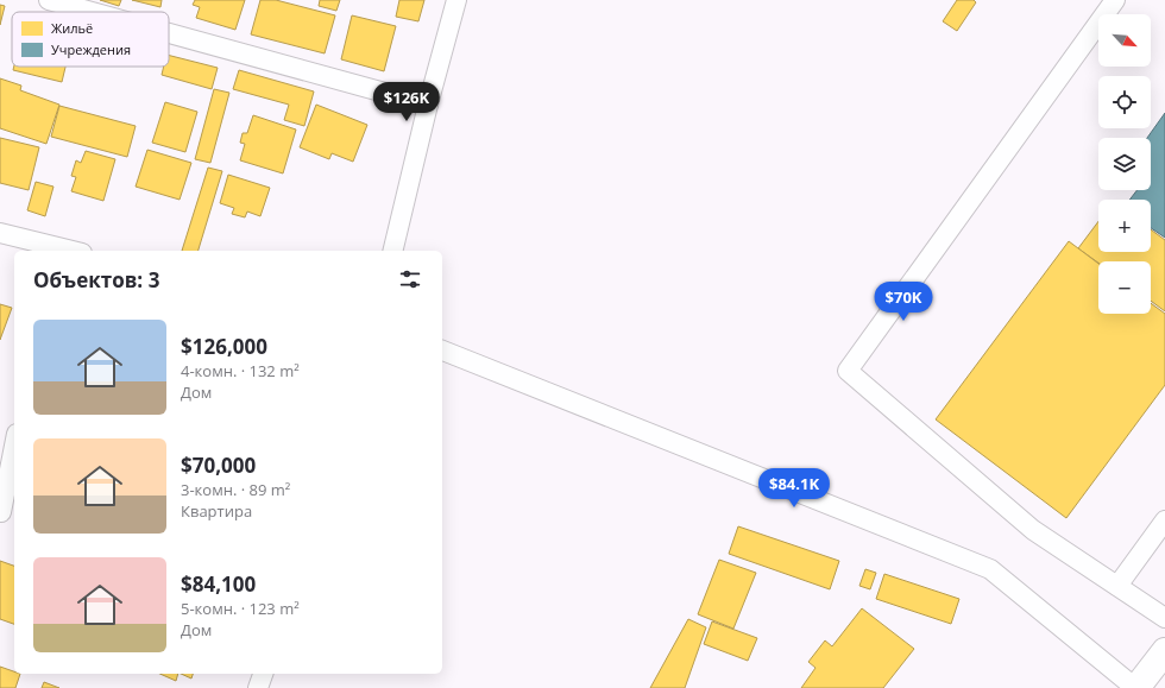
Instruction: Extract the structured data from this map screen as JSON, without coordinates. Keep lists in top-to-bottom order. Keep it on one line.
{"legend":["Жильё","Учреждения"],"north":"bottom right","page":{"map_buttons":["+","−"],"price":["$126K","$70K","$84.1K"],"heading":"Объектов: 3","list":[{"name":"$126,000","note":"4-комн. · 132 m² · Дом"},{"name":"$70,000","note":"3-комн. · 89 m² · Квартира"},{"name":"$84,100","note":"5-комн. · 123 m² · Дом"}]}}
